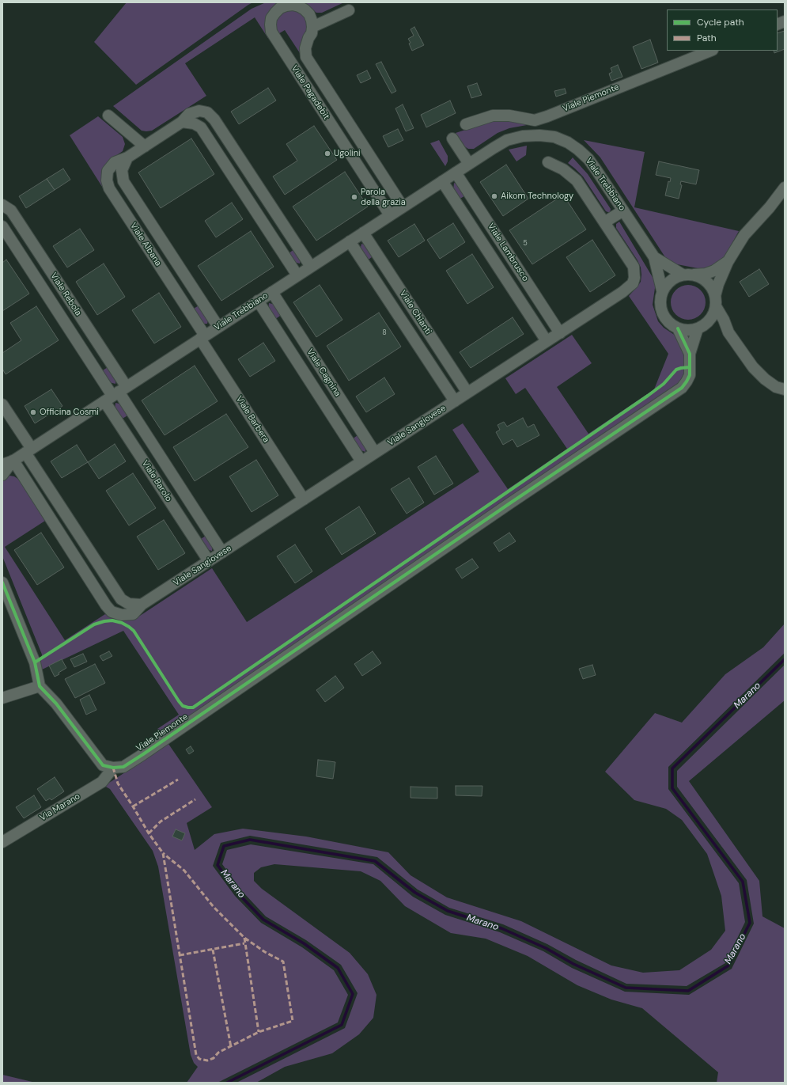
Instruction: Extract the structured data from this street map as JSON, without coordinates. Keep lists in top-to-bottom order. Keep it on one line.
{"streets":{"street":["Viale Pagadebit","Viale Piemonte","Viale Trebbiano","Viale Albana","Viale Lambrusco","Viale Rebola","Viale Chianti","Viale Cagnina","Viale Barbera","Viale Sangiovese","Viale Barolo","Via Marano"]},"crossings":[["Viale Pagadebit","Viale Trebbiano"],["Viale Piemonte","Viale Trebbiano"],["Viale Piemonte","Via Marano"],["Viale Trebbiano","Viale Albana"],["Viale Trebbiano","Viale Lambrusco"],["Viale Trebbiano","Viale Rebola"],["Viale Trebbiano","Viale Chianti"],["Viale Trebbiano","Viale Cagnina"],["Viale Trebbiano","Viale Barbera"],["Viale Trebbiano","Viale Sangiovese"],["Viale Trebbiano","Viale Barolo"],["Viale Albana","Viale Barbera"],["Viale Lambrusco","Viale Sangiovese"],["Viale Rebola","Viale Barolo"],["Viale Chianti","Viale Sangiovese"],["Viale Cagnina","Viale Sangiovese"],["Viale Barbera","Viale Sangiovese"],["Viale Sangiovese","Viale Barolo"]],"water":["Marano"],"places":["Ugolini","Aikom Technology","Parola della grazia","Officina Cosmi"],"house_numbers":["5","8"],"legend":["Cycle path","Path"]}
